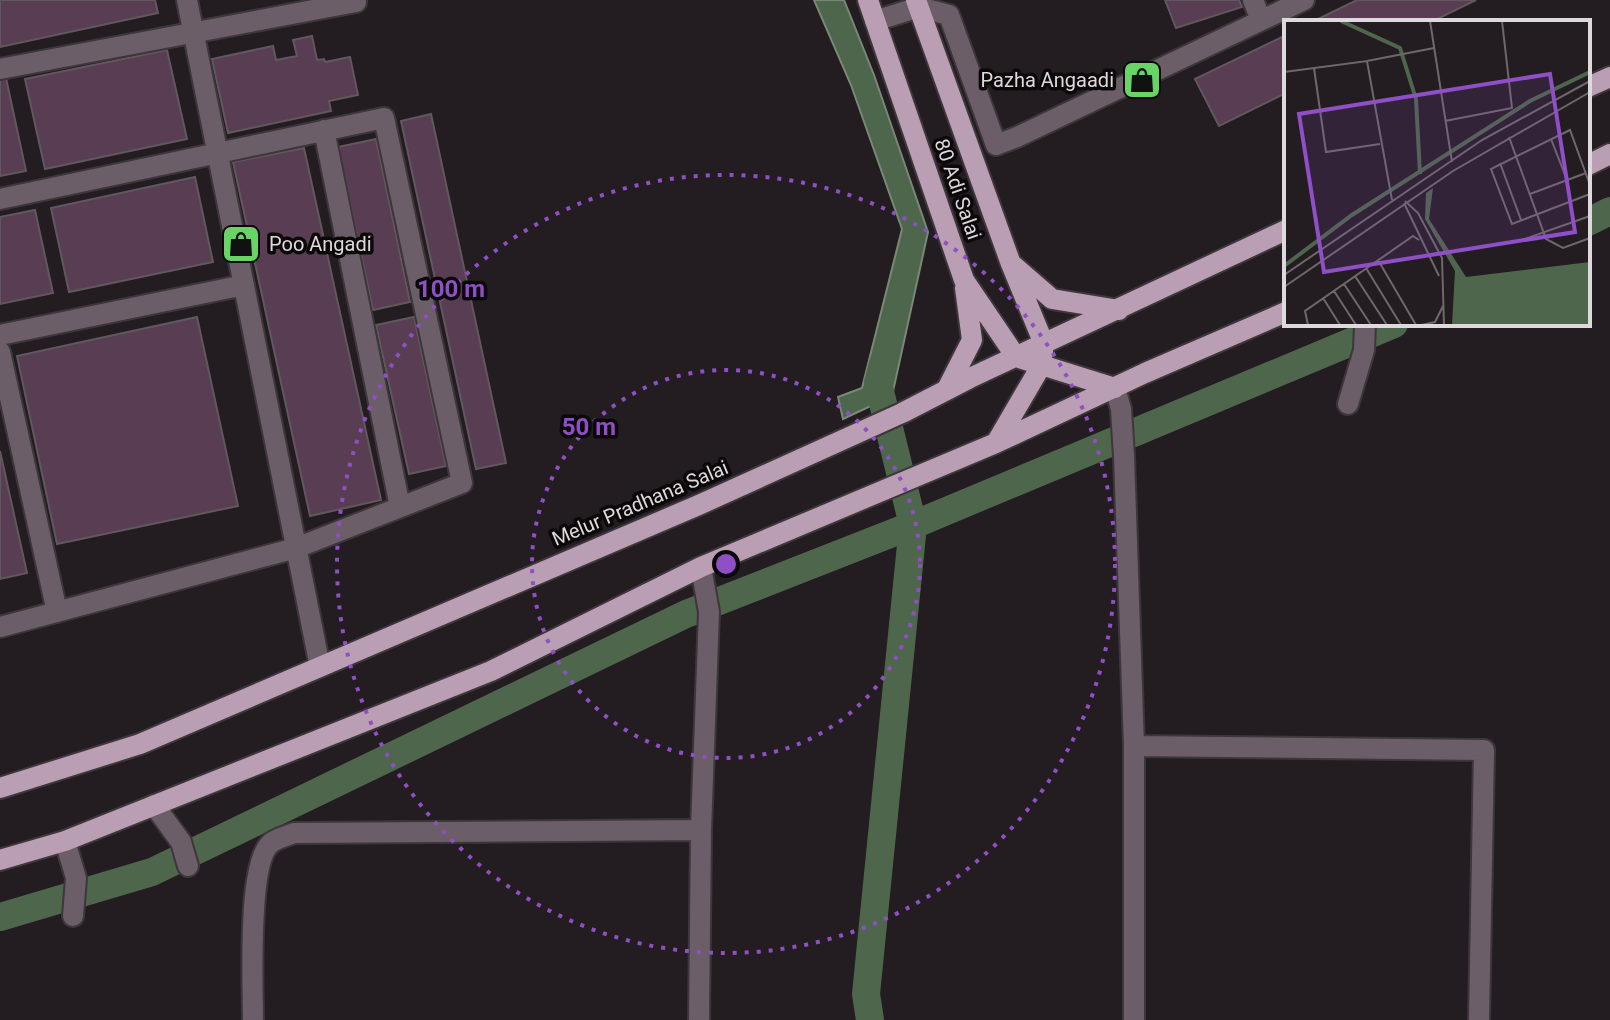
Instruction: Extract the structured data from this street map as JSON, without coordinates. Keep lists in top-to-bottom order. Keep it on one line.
{"streets":{"main road":["80 Adi Salai","Melur Pradhana Salai"]},"crossings":[["80 Adi Salai","Melur Pradhana Salai"]],"places":{"shop":["Pazha Angaadi","Poo Angadi"]},"rings":["100 m","50 m"]}
